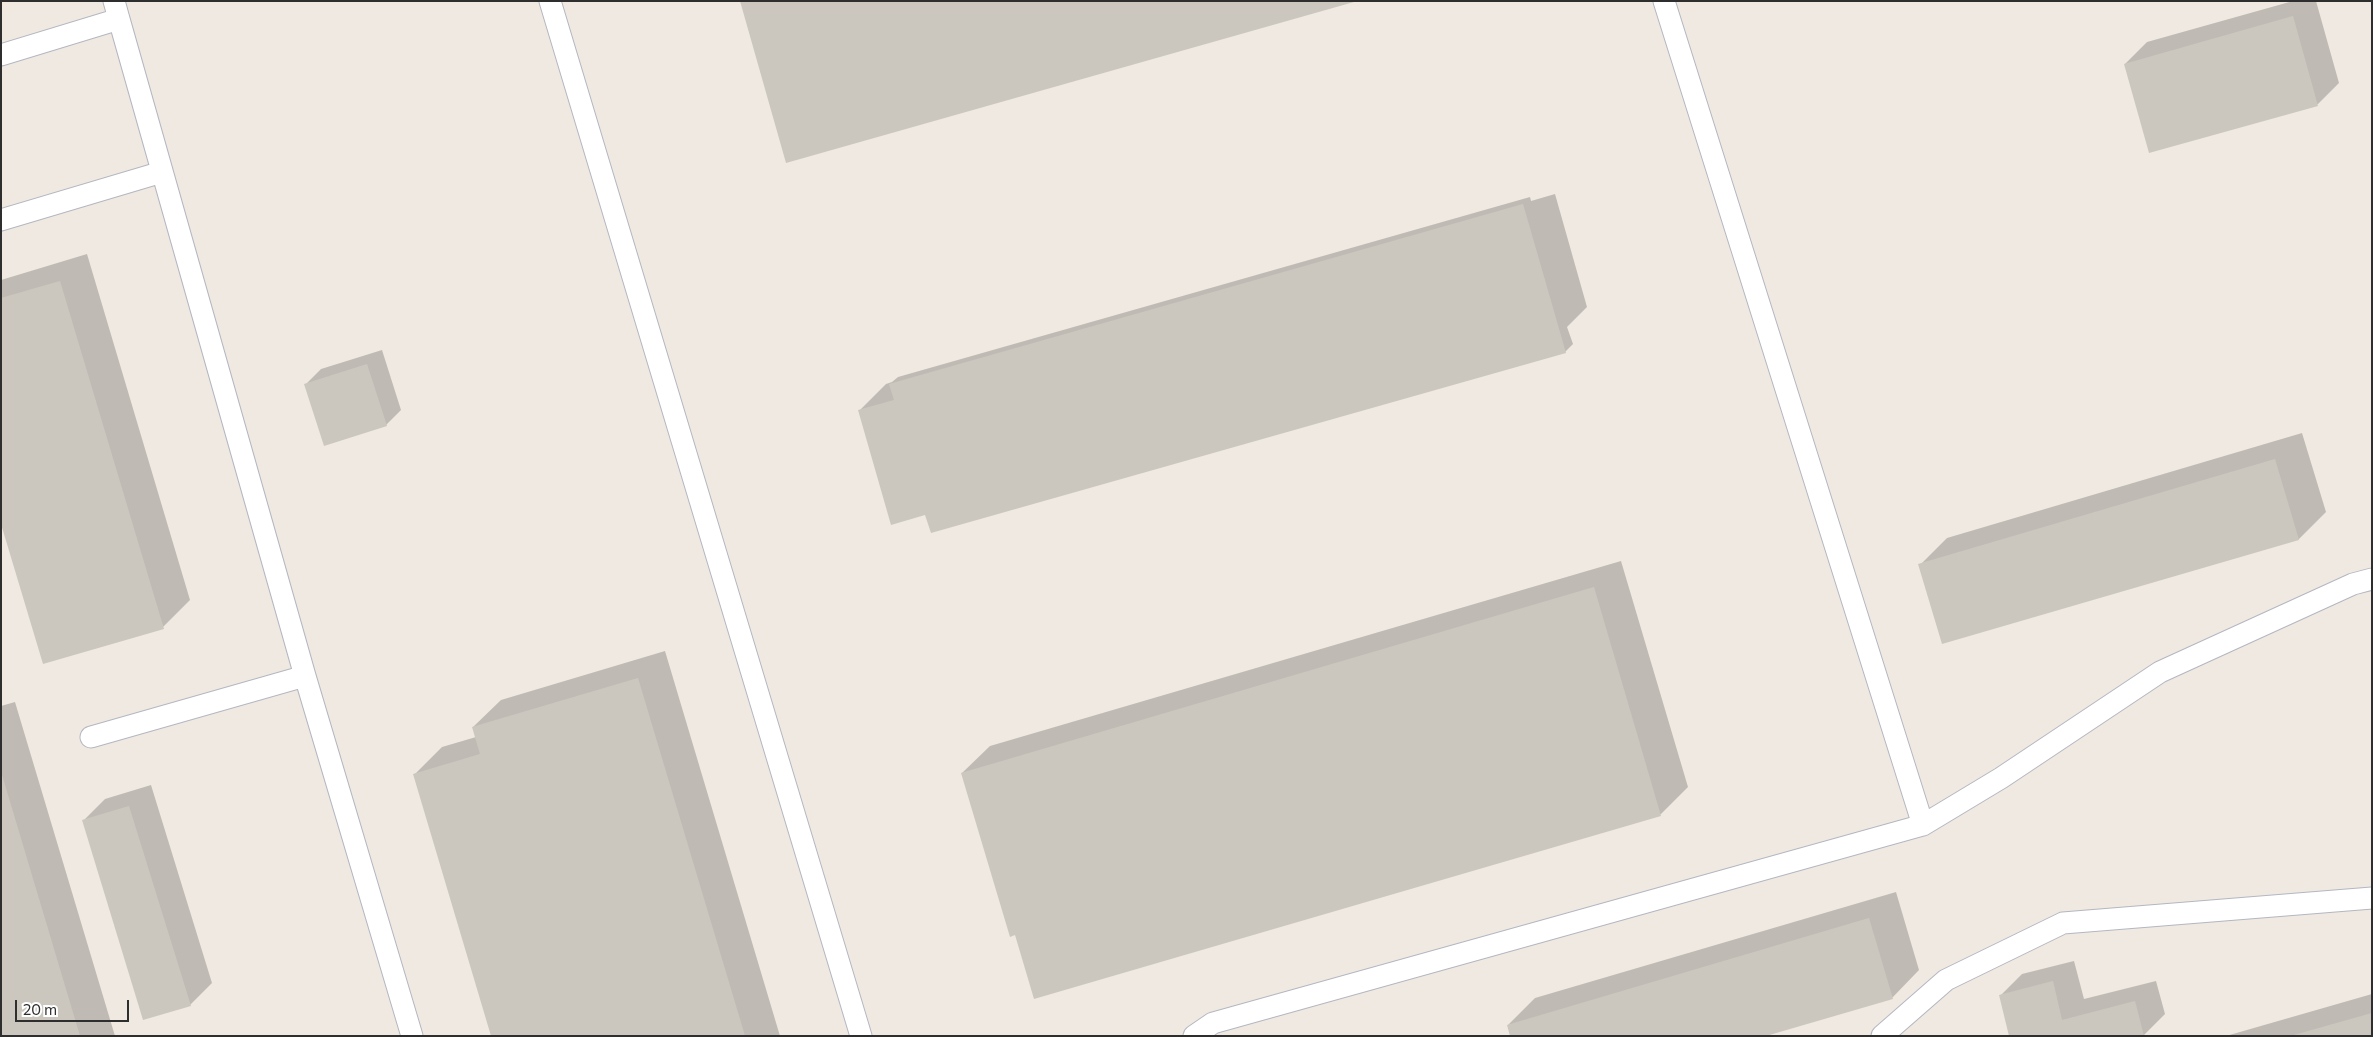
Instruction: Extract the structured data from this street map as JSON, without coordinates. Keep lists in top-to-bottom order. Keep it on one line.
{"scale_bar":"20 m"}
